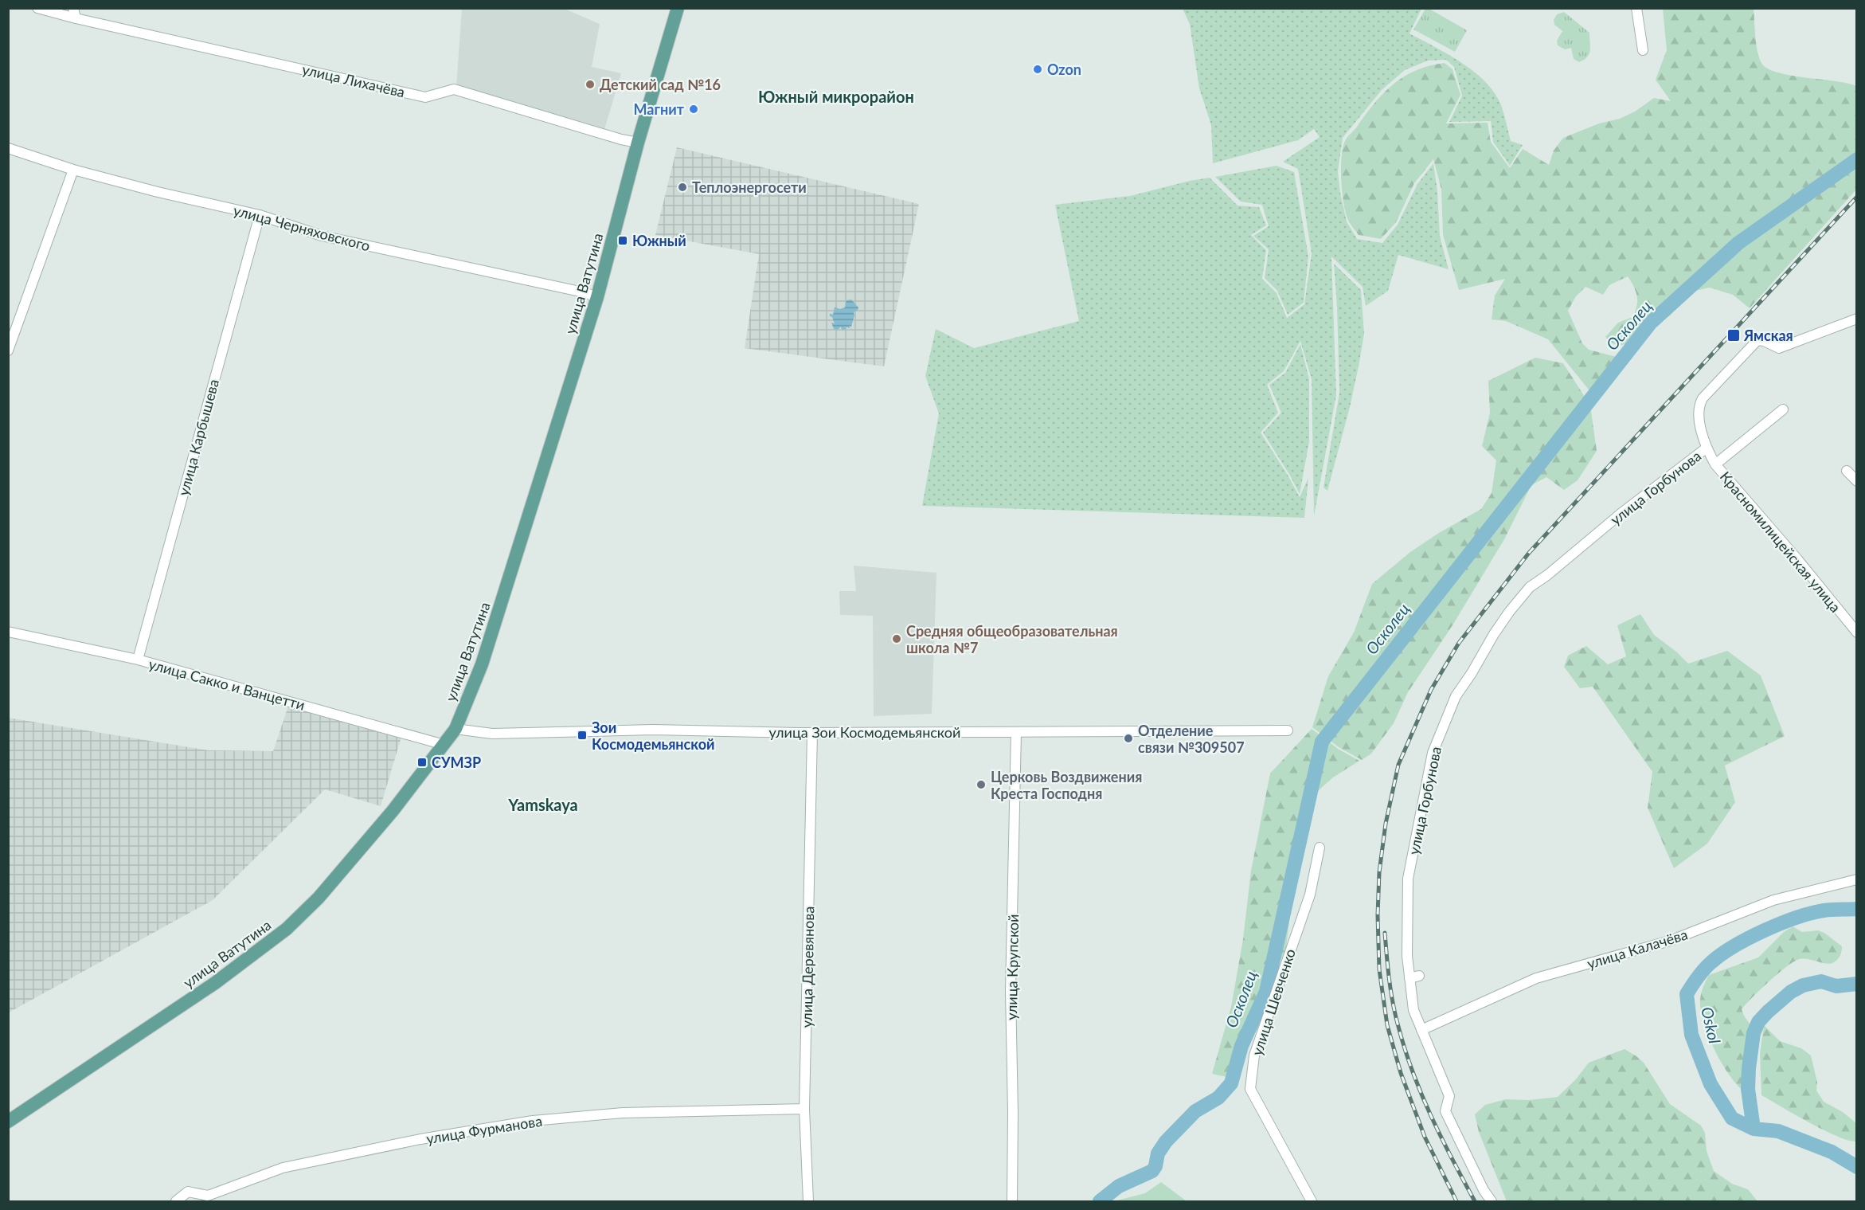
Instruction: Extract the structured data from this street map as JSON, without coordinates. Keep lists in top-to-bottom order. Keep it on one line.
{"streets":{"main road":["улица Ватутина"],"street":["улица Лихачёва","улица Черняховского","улица Карбышева","улица Горбунова","Красномилицейская улица","улица Сакко и Ванцетти","улица Зои Космодемьянской","улица Калачёва","улица Деревянова","улица Крупской","улица Шевченко","улица Фурманова"]},"crossings":[["улица Лихачёва","улица Ватутина"],["улица Черняховского","улица Ватутина"],["улица Черняховского","улица Карбышева"],["улица Ватутина","улица Сакко и Ванцетти"],["улица Ватутина","улица Зои Космодемьянской"],["улица Карбышева","улица Сакко и Ванцетти"],["улица Горбунова","Красномилицейская улица"],["улица Горбунова","улица Калачёва"],["улица Зои Космодемьянской","улица Деревянова"],["улица Зои Космодемьянской","улица Крупской"],["улица Деревянова","улица Фурманова"]],"districts":["Южный микрорайон","Yamskaya"],"water":["Осколец","Oskol"],"places":{"other":["Ozon","Детский сад №16","Магнит","Теплоэнергосети","Средняя общеобразовательная школа №7","Отделение связи №309507","Церковь Воздвижения Креста Господня"],"transit":["Южный","Ямская","Зои Космодемьянской","СУМЗР"]}}
